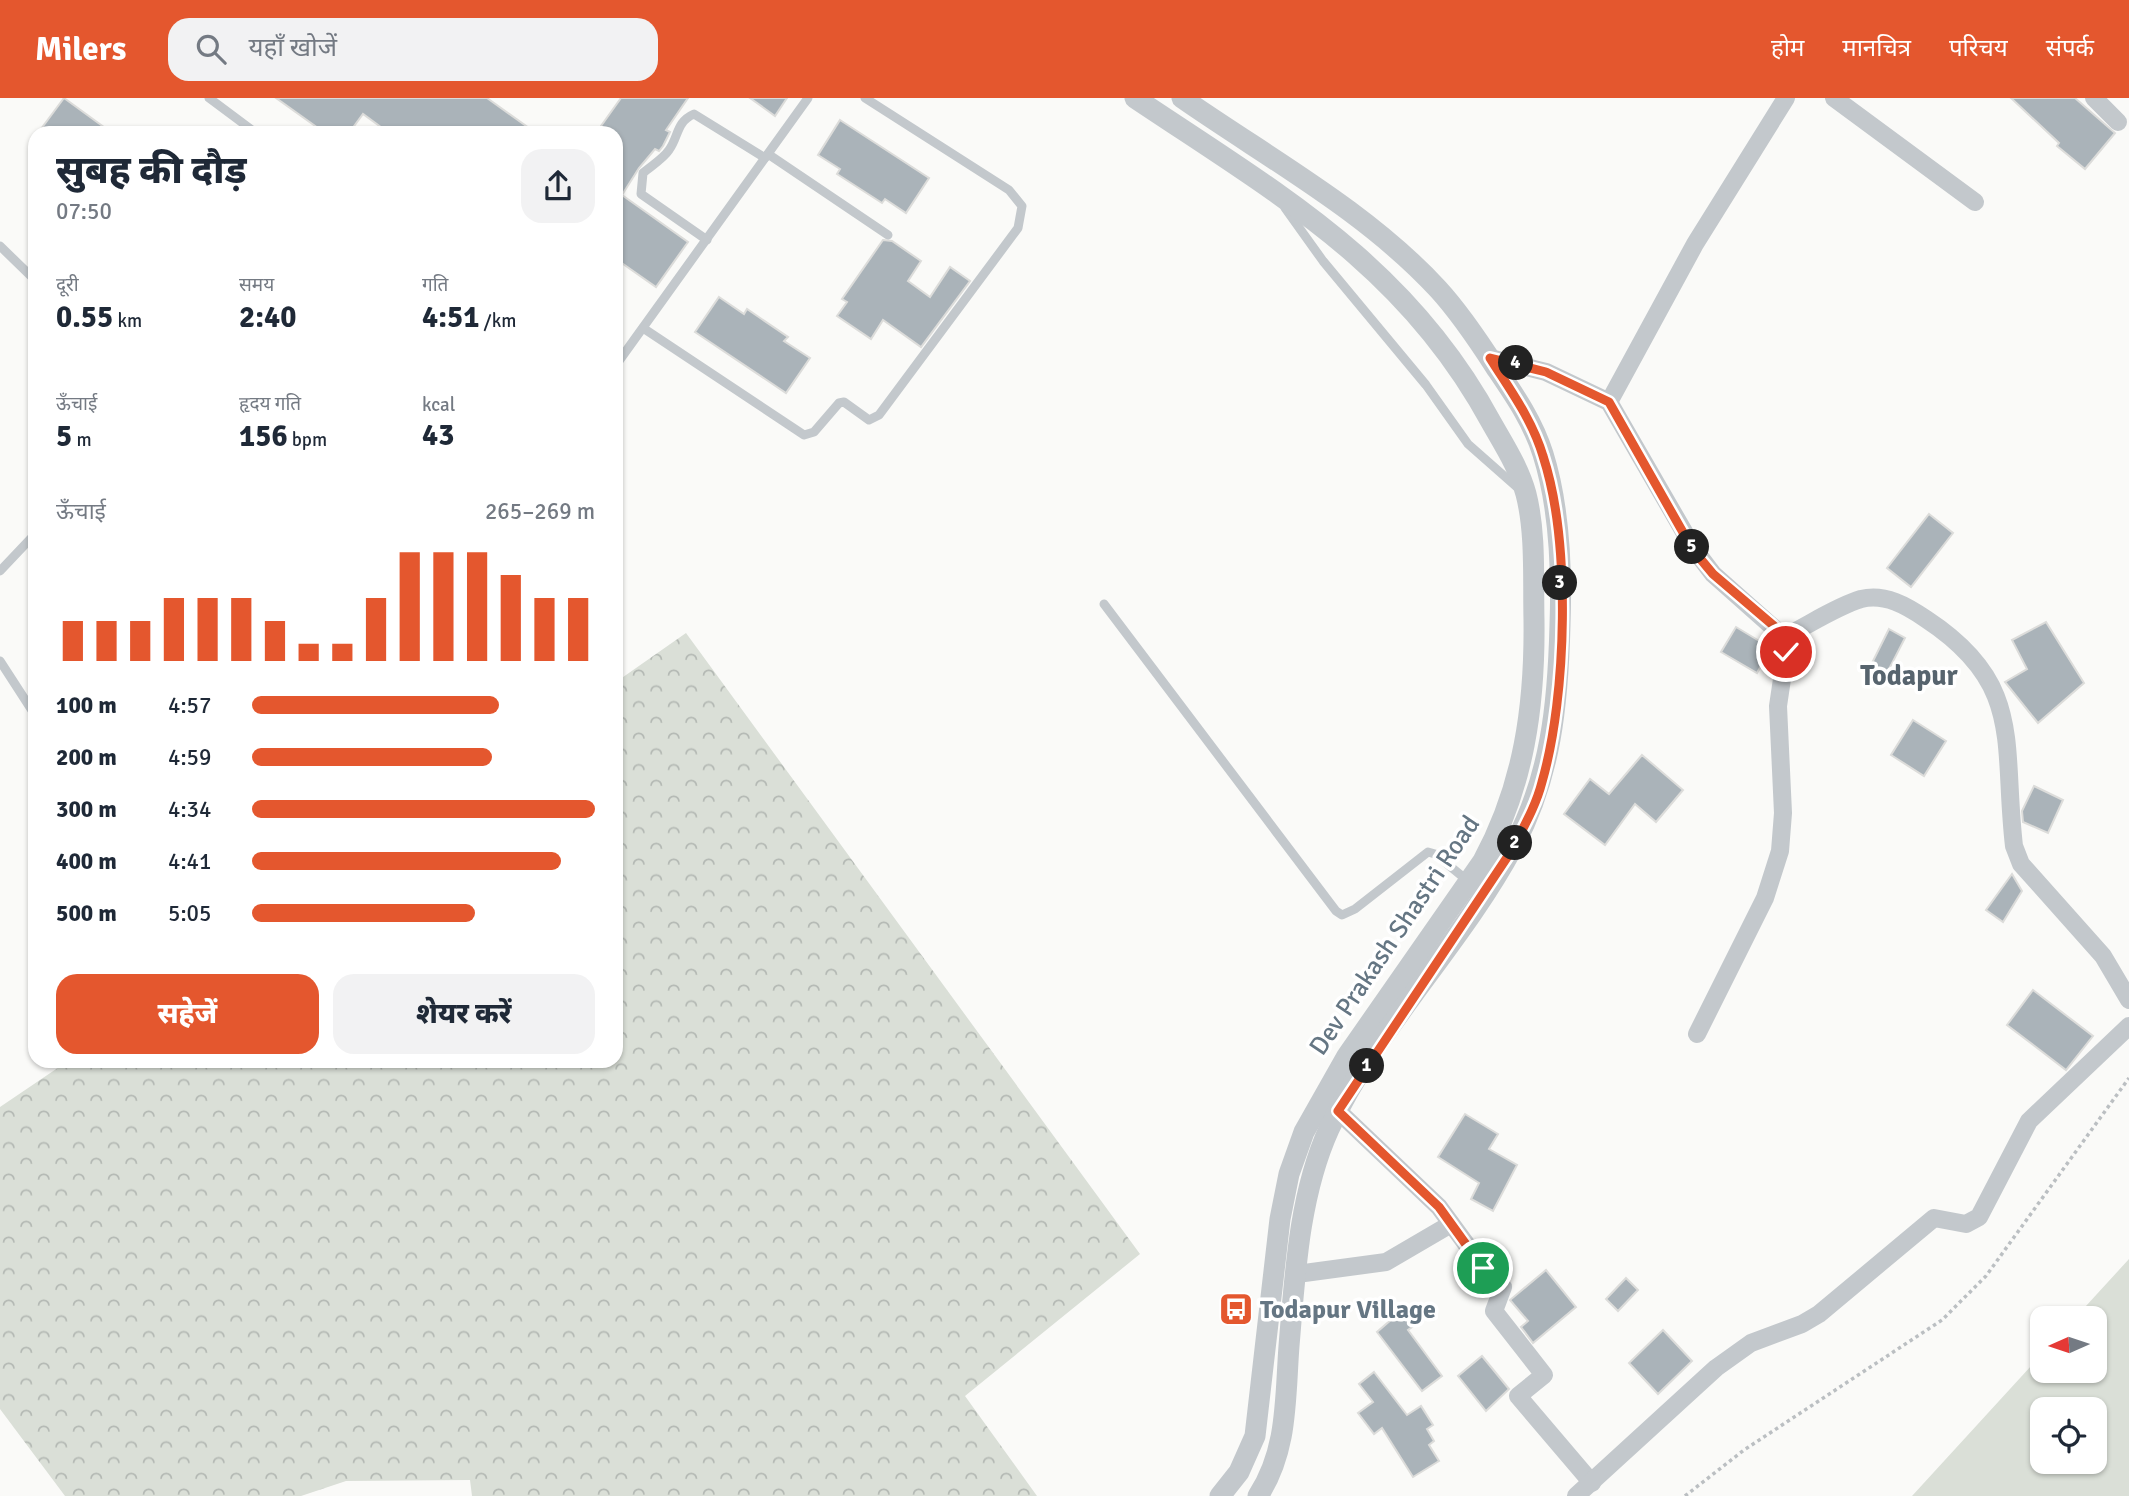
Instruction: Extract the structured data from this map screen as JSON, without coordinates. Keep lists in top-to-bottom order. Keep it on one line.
{"streets":{"street":["Dev Prakash Shastri Road"]},"districts":["Todapur"],"places":{"bus stop":["Todapur Village"]},"north":"left","page":{"header":"Milers","search":"यहाँ खोजें","nav":["होम","मानचित्र","परिचय","संपर्क"],"heading":["सुबह की दौड़","07:50"],"stats":[["दूरी","0.55 km"],["समय","2:40"],["गति","4:51 /km"],["ऊँचाई","5 m"],["हृदय गति","156 bpm"],["kcal","43"]],"pins":["4","5","3","2","1"],"chart":["ऊँचाई","265–269 m"],"list":[{"name":"100 m","note":"4:57"},{"name":"200 m","note":"4:59"},{"name":"300 m","note":"4:34"},{"name":"400 m","note":"4:41"},{"name":"500 m","note":"5:05"}],"buttons":["सहेजें","शेयर करें"]}}
